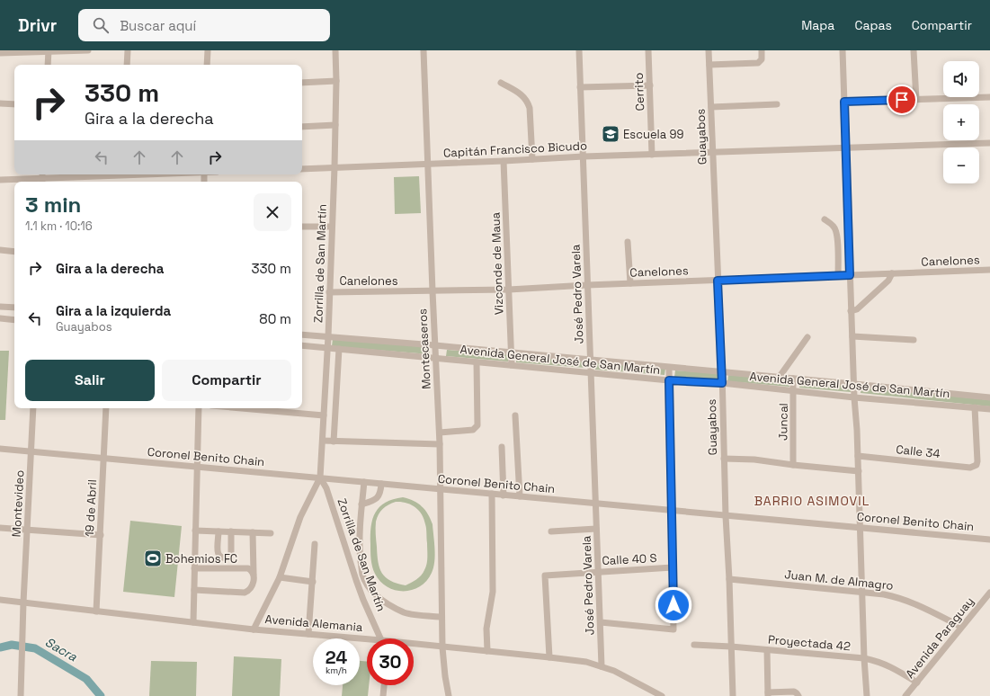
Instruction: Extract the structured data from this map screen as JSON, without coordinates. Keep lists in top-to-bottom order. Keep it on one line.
{"streets":{"street":["Cerrito","Guayabos","Capitán Francisco Bicudo","Canelones","Zorrilla de San Martín","Vizconde de Maua","José Pedro Varela","Montecaseros","Avenida General José de San Martín","Juncal","Calle 34","Coronel Benito Chain","Montevideo","19 de Abril","Calle 40 S","Juan M. de Almagro","Avenida Alemania","Avenida Paraguay","Proyectada 42"]},"crossings":[["Cerrito","Capitán Francisco Bicudo"],["Guayabos","Capitán Francisco Bicudo"],["Guayabos","Canelones"],["Guayabos","Avenida General José de San Martín"],["Guayabos","Coronel Benito Chain"],["Guayabos","Juan M. de Almagro"],["Guayabos","Proyectada 42"],["Capitán Francisco Bicudo","Zorrilla de San Martín"],["Capitán Francisco Bicudo","Vizconde de Maua"],["Capitán Francisco Bicudo","José Pedro Varela"],["Capitán Francisco Bicudo","Montecaseros"],["Canelones","Zorrilla de San Martín"],["Canelones","Vizconde de Maua"],["Canelones","José Pedro Varela"],["Canelones","Montecaseros"],["Zorrilla de San Martín","Avenida General José de San Martín"],["Zorrilla de San Martín","Coronel Benito Chain"],["Zorrilla de San Martín","Avenida Alemania"],["Vizconde de Maua","Avenida General José de San Martín"],["José Pedro Varela","Avenida General José de San Martín"],["José Pedro Varela","Coronel Benito Chain"],["José Pedro Varela","Calle 40 S"],["José Pedro Varela","Avenida Alemania"],["Montecaseros","Avenida General José de San Martín"],["Montecaseros","Coronel Benito Chain"],["Montecaseros","Avenida Alemania"],["Avenida General José de San Martín","Juncal"],["Avenida General José de San Martín","Calle 34"],["Coronel Benito Chain","Montevideo"],["Coronel Benito Chain","19 de Abril"],["Montevideo","Avenida Alemania"],["19 de Abril","Avenida Alemania"],["Calle 40 S","Avenida Alemania"],["Juan M. de Almagro","Avenida Paraguay"],["Avenida Paraguay","Proyectada 42"]],"districts":["BARRIO ASIMOVIL"],"water":["Sacra"],"places":{"school or university":["Escuela 99"],"sports":["Bohemios FC"]},"page":{"header":"Drivr","search":"Buscar aquí","nav":["Mapa","Capas","Compartir"],"map_buttons":["+","−"],"turn":["330 m","Gira a la derecha"],"heading":["3 min","1.1 km · 10:16"],"list":[{"name":"Gira a la derecha","value":"330 m"},{"name":"Gira a la izquierda","note":"Guayabos","value":"80 m"}],"buttons":["Salir","Compartir"],"speed":"24 km/h","limit":"30"}}
